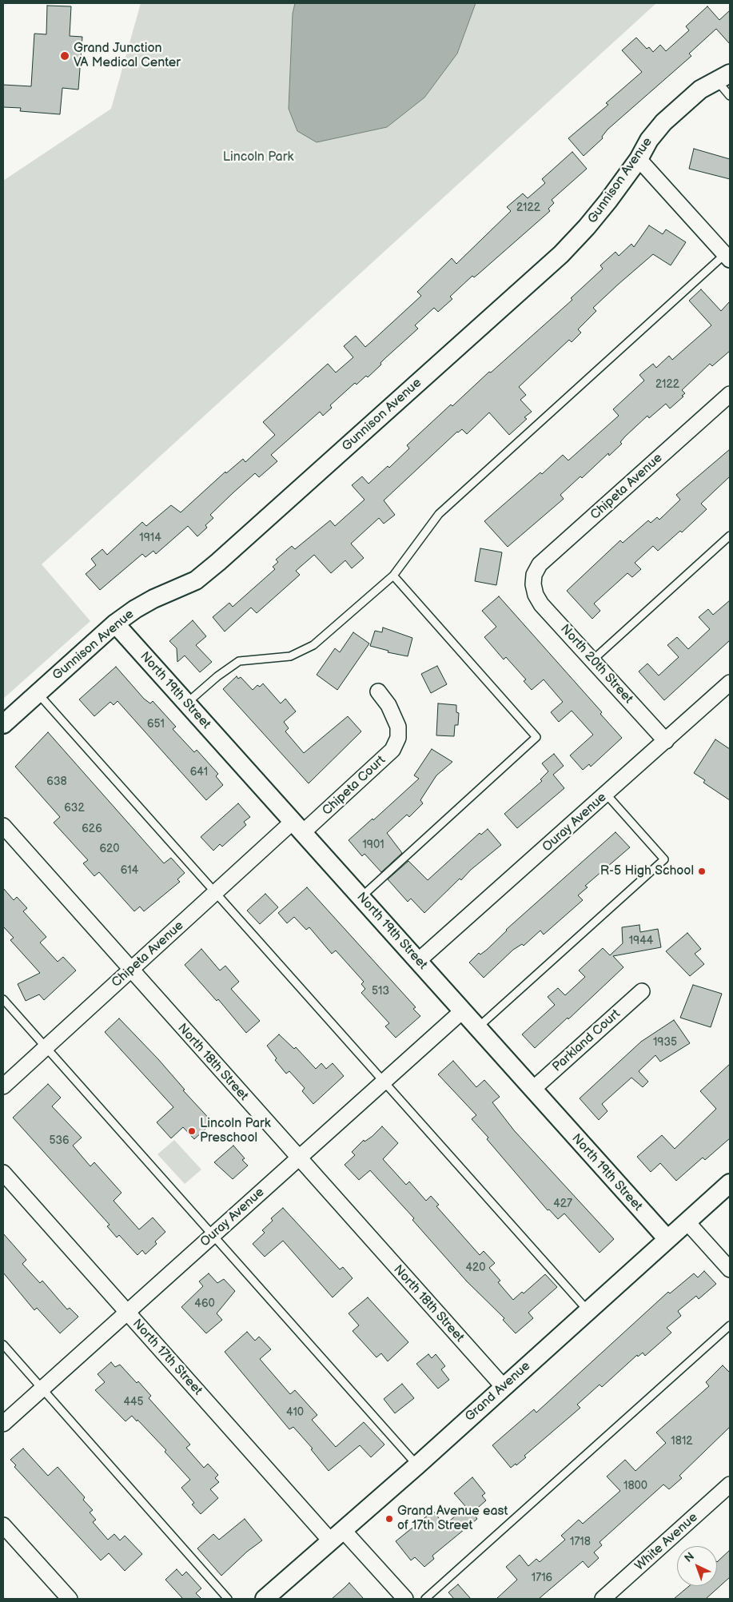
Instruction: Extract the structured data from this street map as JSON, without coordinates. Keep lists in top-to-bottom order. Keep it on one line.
{"streets":{"street":["Gunnison Avenue","Chipeta Avenue","North 20th Street","North 19th Street","Chipeta Court","Ouray Avenue","Parkland Court","North 18th Street","North 17th Street","Grand Avenue","White Avenue"]},"crossings":[["Gunnison Avenue","North 19th Street"],["Chipeta Avenue","North 20th Street"],["Chipeta Avenue","North 19th Street"],["Chipeta Avenue","Chipeta Court"],["Chipeta Avenue","North 18th Street"],["North 20th Street","Ouray Avenue"],["North 19th Street","Chipeta Court"],["North 19th Street","Ouray Avenue"],["North 19th Street","Parkland Court"],["North 19th Street","Grand Avenue"],["Ouray Avenue","North 18th Street"],["Ouray Avenue","North 17th Street"],["North 18th Street","Grand Avenue"],["North 17th Street","Grand Avenue"]],"parks":["Lincoln Park"],"places":["Grand Junction VA Medical Center","R-5 High School","Lincoln Park Preschool","Grand Avenue east of 17th Street"],"house_numbers":["2122","2122","1914","651","641","638","632","626","1901","620","614","1944","513","1935","536","427","420","460","445","410","1812","1800","1718","1716"],"north":"top left"}
